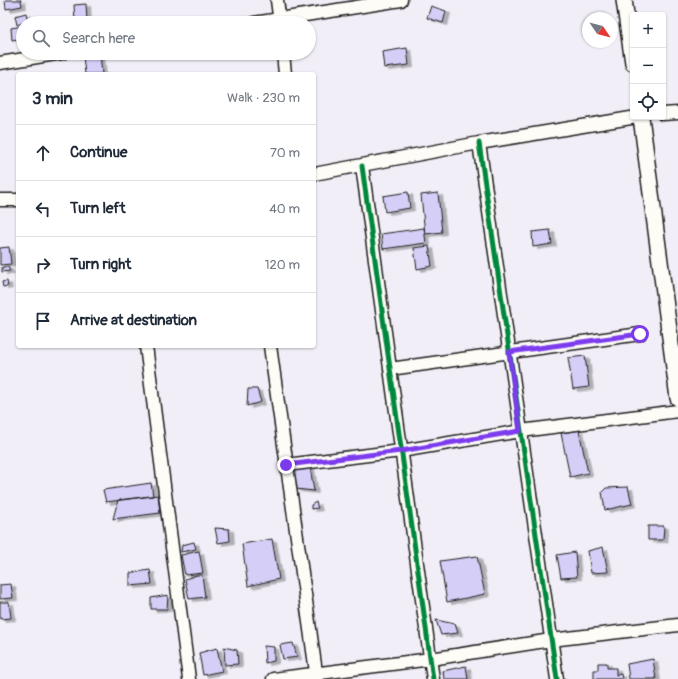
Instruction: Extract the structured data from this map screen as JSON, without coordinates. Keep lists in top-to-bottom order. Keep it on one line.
{"north":"bottom right","page":{"map_buttons":["+","−"],"search":"Search here","heading":["3 min","Walk · 230 m"],"list":[["Continue","70 m"],["Turn left","40 m"],["Turn right","120 m"],"Arrive at destination"]}}
